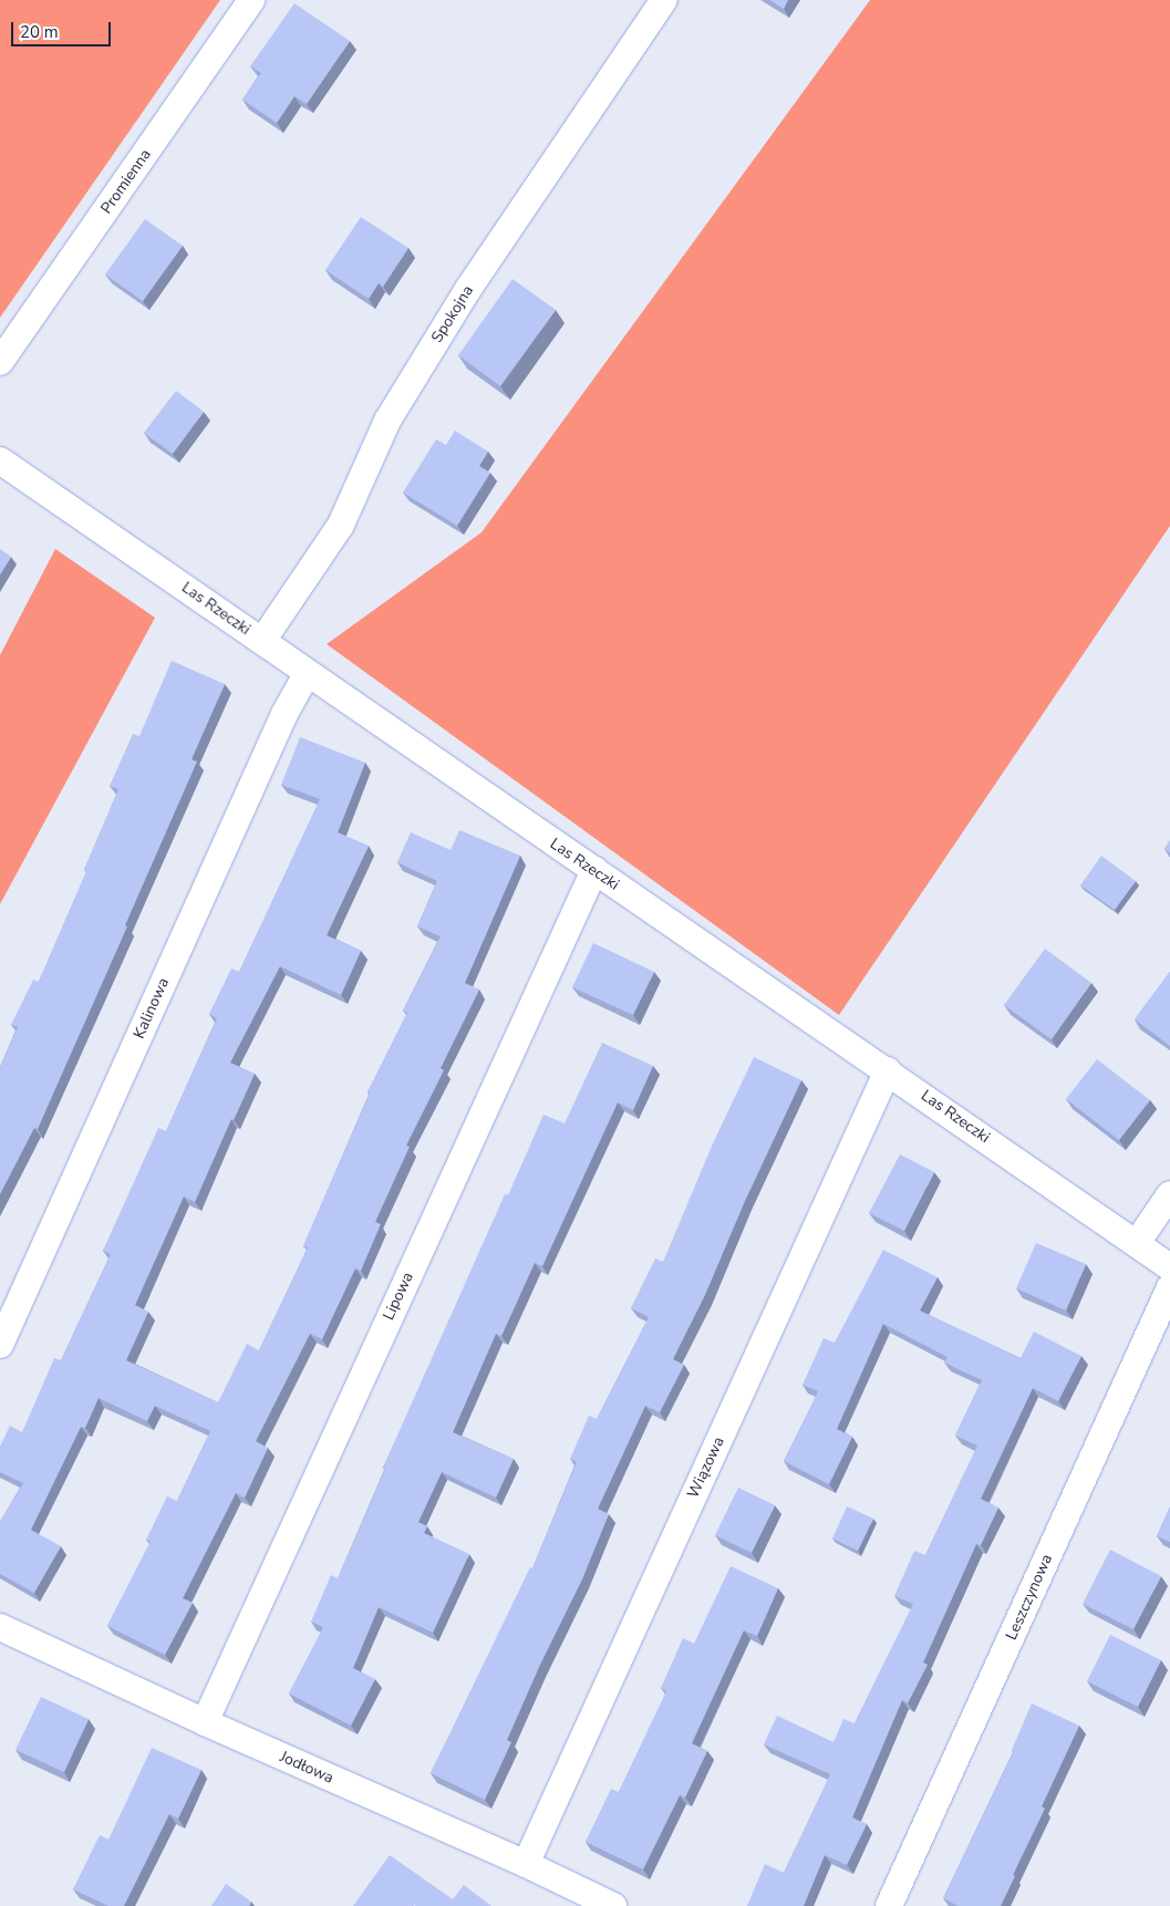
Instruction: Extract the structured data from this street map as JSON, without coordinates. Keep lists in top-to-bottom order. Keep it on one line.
{"streets":{"street":["Promienna","Spokojna","Las Rzeczki","Kalinowa","Lipowa","Wiązowa","Leszczynowa","Jodłowa"]},"crossings":[["Spokojna","Las Rzeczki"],["Las Rzeczki","Kalinowa"],["Las Rzeczki","Lipowa"],["Las Rzeczki","Wiązowa"],["Lipowa","Jodłowa"],["Wiązowa","Jodłowa"]],"scale_bar":"20 m"}
